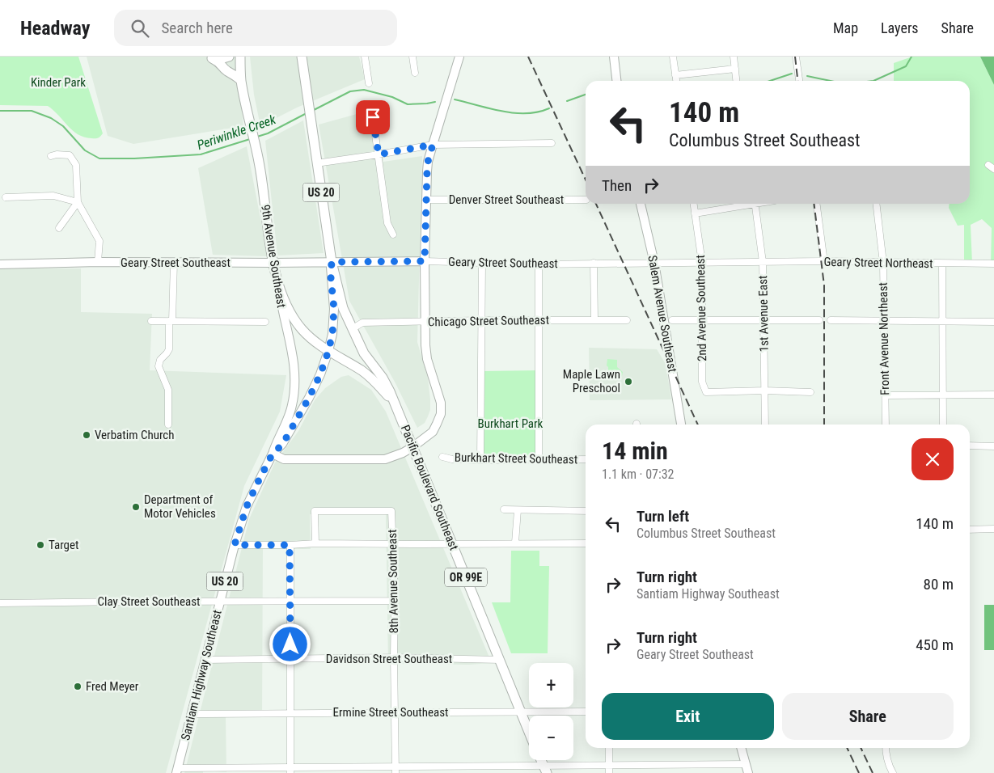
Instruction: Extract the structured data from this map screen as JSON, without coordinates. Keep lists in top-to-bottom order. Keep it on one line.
{"streets":{"highway":["US 20","9th Avenue Southeast","Pacific Boulevard Southeast","OR 99E"],"main road":["Geary Street Southeast","Salem Avenue Southeast","Santiam Highway Southeast"],"street":["Denver Street Southeast","Geary Street Northeast","2nd Avenue Southeast","1st Avenue East","Chicago Street Southeast","Front Avenue Northeast","Burkhart Street Southeast","8th Avenue Southeast","Clay Street Southeast","Davidson Street Southeast","Ermine Street Southeast"]},"crossings":[["9th Avenue Southeast","Geary Street Southeast"],["9th Avenue Southeast","Pacific Boulevard Southeast"],["9th Avenue Southeast","Santiam Highway Southeast"],["Geary Street Southeast","Geary Street Northeast"],["Geary Street Southeast","2nd Avenue Southeast"],["Geary Street Southeast","Salem Avenue Southeast"],["Geary Street Southeast","1st Avenue East"],["Geary Street Southeast","Pacific Boulevard Southeast"],["Geary Street Southeast","Santiam Highway Southeast"],["Geary Street Northeast","1st Avenue East"],["Geary Street Northeast","Front Avenue Northeast"],["2nd Avenue Southeast","1st Avenue East"],["Chicago Street Southeast","Pacific Boulevard Southeast"],["Pacific Boulevard Southeast","Davidson Street Southeast"],["Pacific Boulevard Southeast","Santiam Highway Southeast"],["Pacific Boulevard Southeast","Ermine Street Southeast"],["8th Avenue Southeast","Clay Street Southeast"],["8th Avenue Southeast","Davidson Street Southeast"],["8th Avenue Southeast","Ermine Street Southeast"],["Clay Street Southeast","Santiam Highway Southeast"],["Davidson Street Southeast","Santiam Highway Southeast"],["Santiam Highway Southeast","Ermine Street Southeast"]],"water":["Periwinkle Creek"],"parks":["Kinder Park","Burkhart Park"],"places":["Maple Lawn Preschool","Verbatim Church","Department of Motor Vehicles","Target","Fred Meyer"],"page":{"header":"Headway","search":"Search here","nav":["Map","Layers","Share"],"turn":["140 m","Columbus Street Southeast"],"then":"Then","heading":["14 min","1.1 km · 07:32"],"list":[{"name":"Turn left","note":"Columbus Street Southeast","value":"140 m"},{"name":"Turn right","note":"Santiam Highway Southeast","value":"80 m"},{"name":"Turn right","note":"Geary Street Southeast","value":"450 m"}],"map_buttons":["+","−"],"buttons":["Exit","Share"]}}
